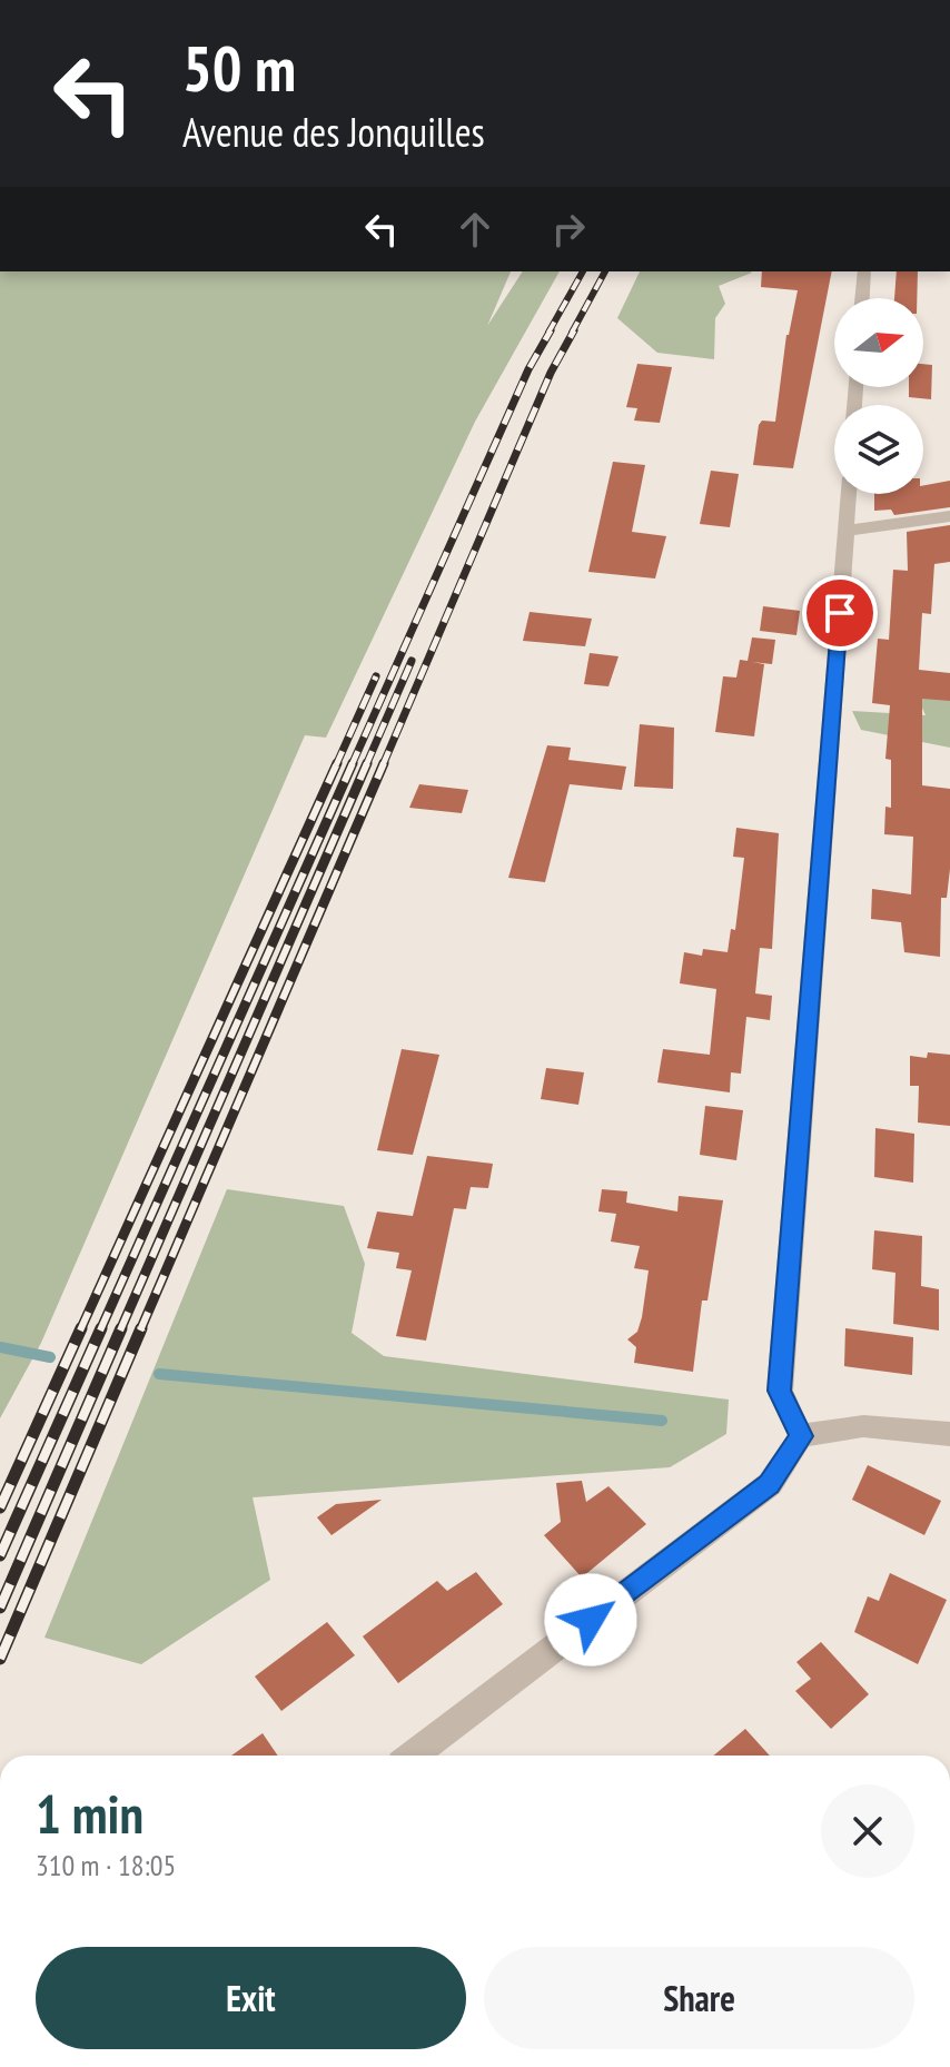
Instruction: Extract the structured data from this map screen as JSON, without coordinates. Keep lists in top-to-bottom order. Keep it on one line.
{"north":"right","page":{"turn":["50 m","Avenue des Jonquilles"],"heading":["1 min","310 m · 18:05"],"buttons":["Exit","Share"]}}
